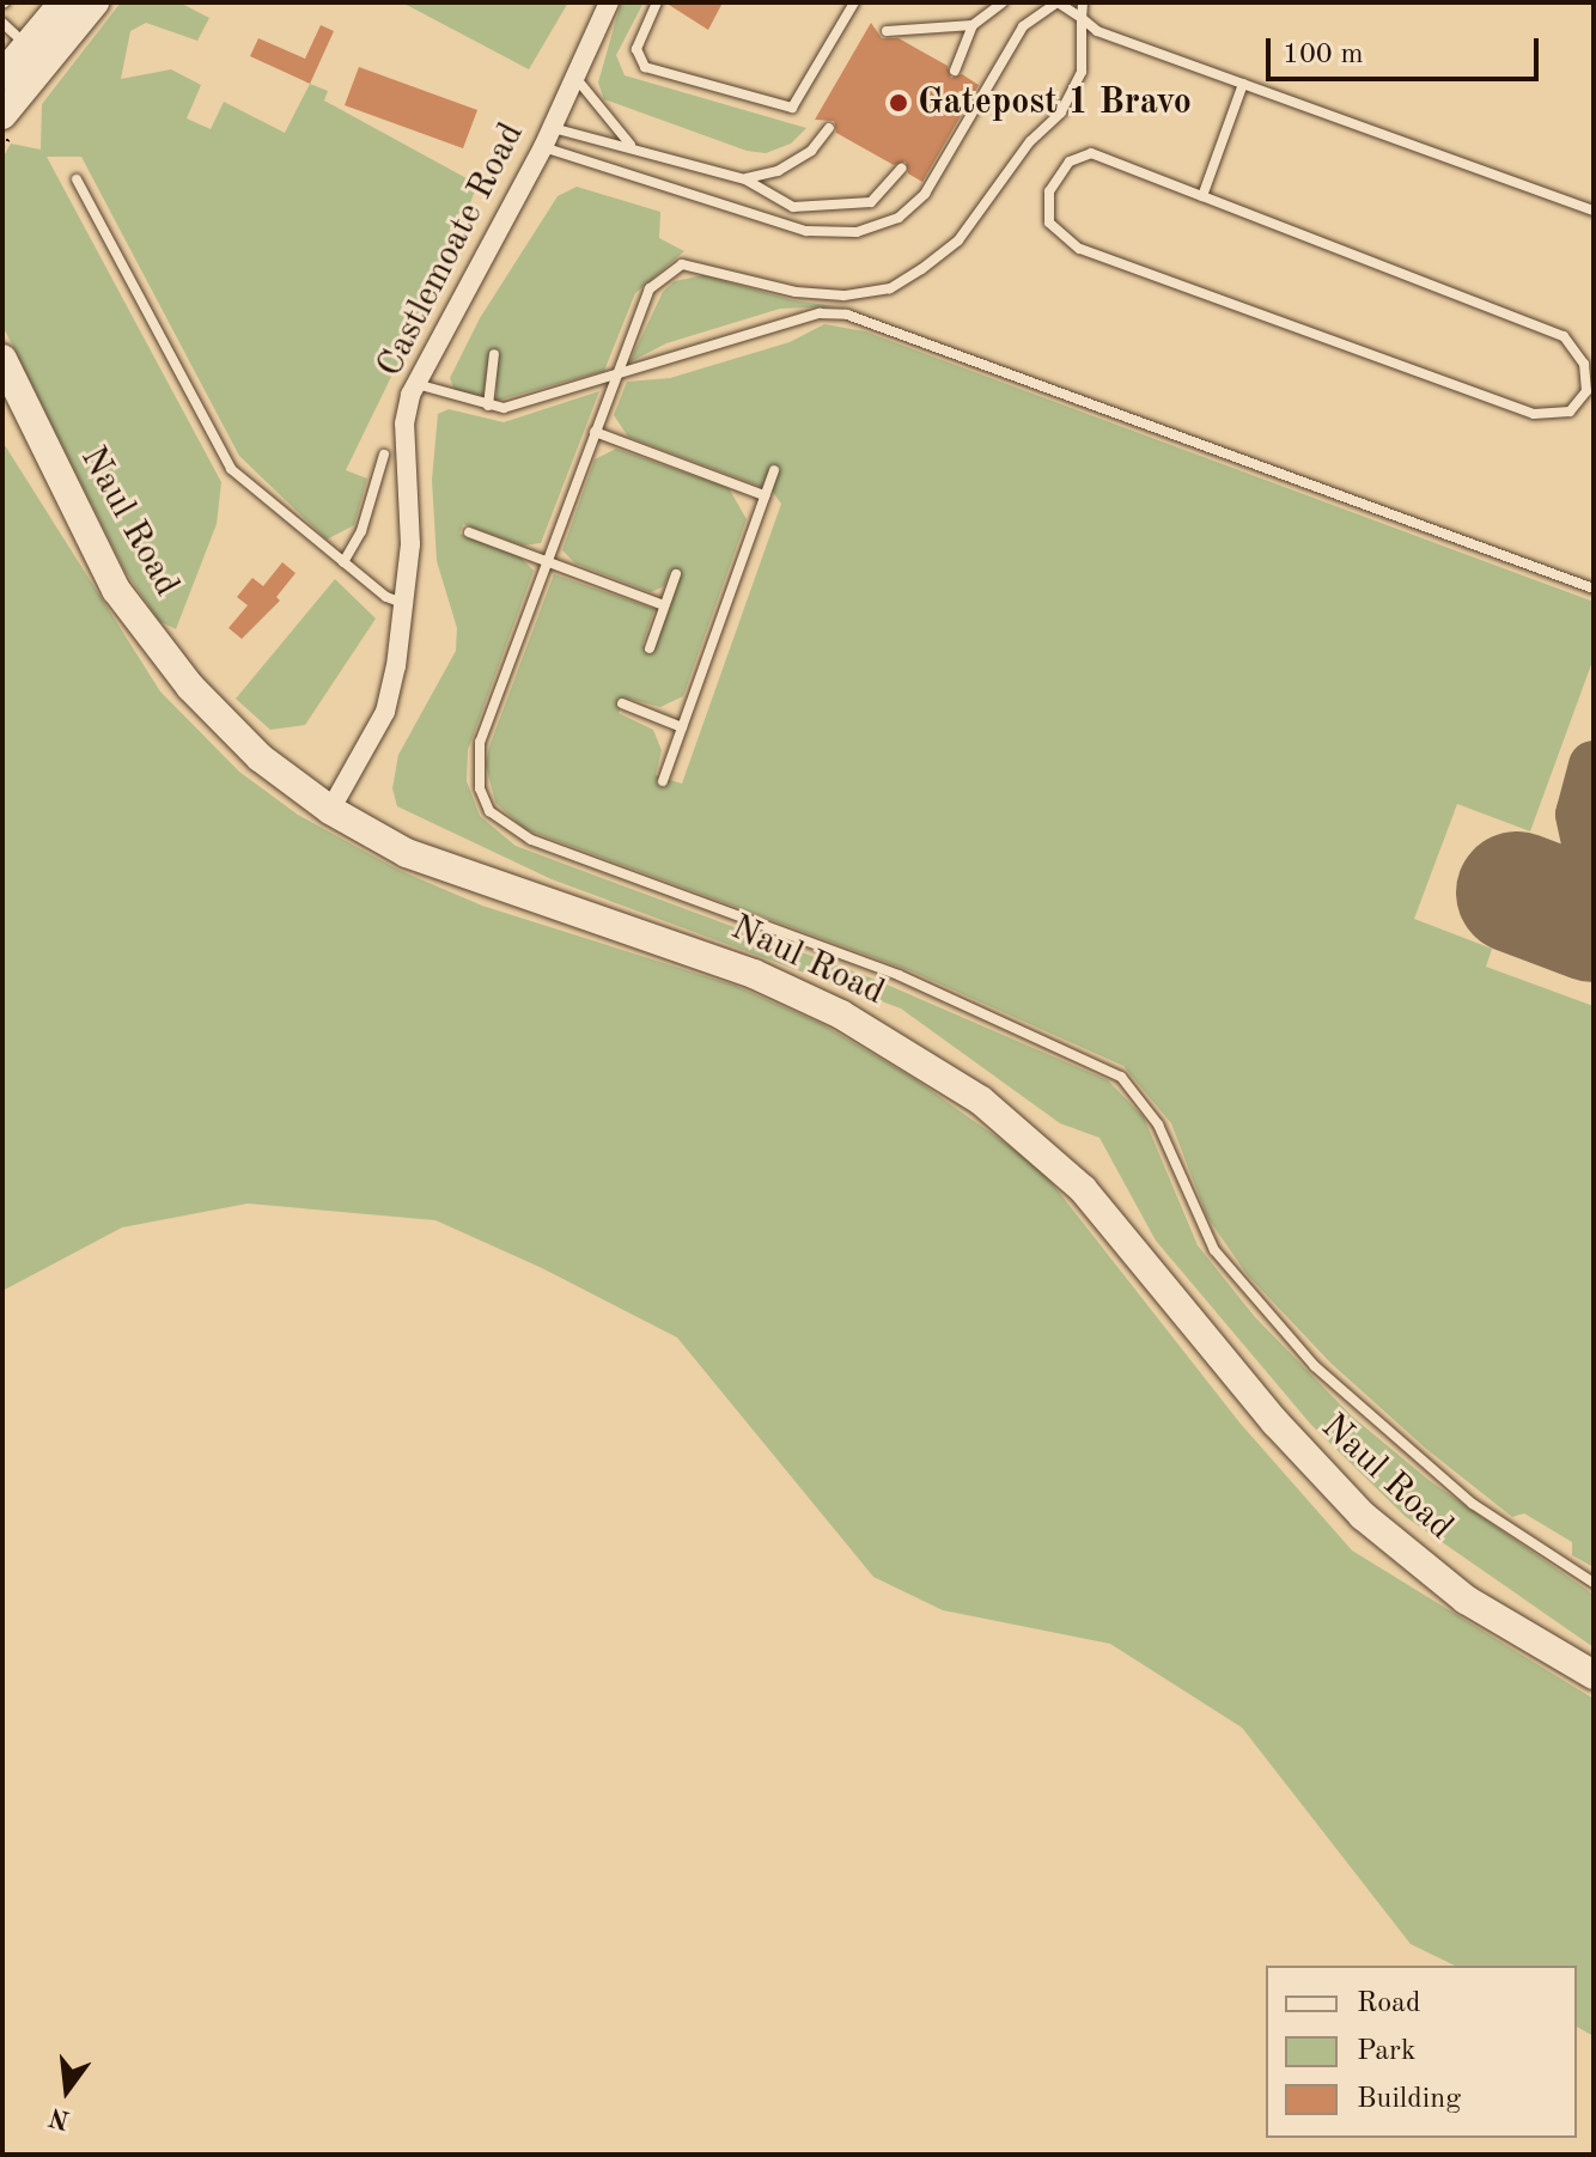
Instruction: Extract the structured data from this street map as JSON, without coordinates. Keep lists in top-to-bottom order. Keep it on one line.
{"streets":{"street":["Castlemoate Road","Naul Road"]},"crossings":[["Castlemoate Road","Naul Road"]],"places":["Gatepost 1 Bravo"],"legend":["Road","Park","Building"],"scale_bar":"100 m","north":"bottom"}
